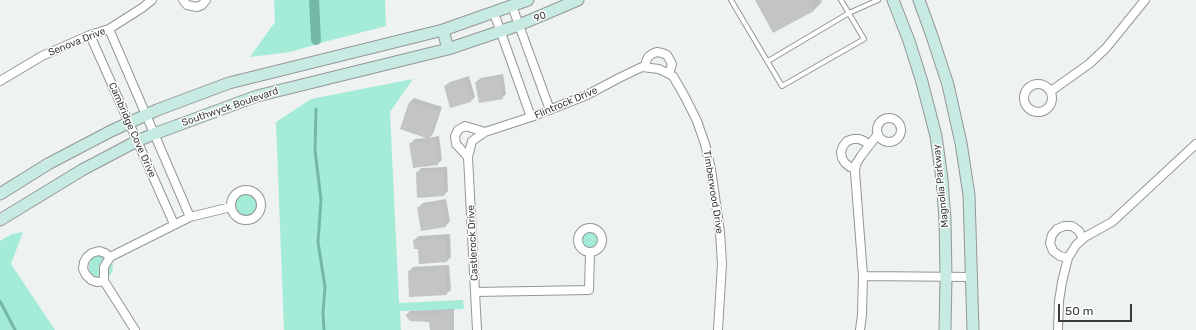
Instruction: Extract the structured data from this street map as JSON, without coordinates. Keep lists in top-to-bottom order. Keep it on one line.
{"streets":{"street":["90","Senova Drive","Flintrock Drive","Southwyck Boulevard","Cambridge Cove Drive","Magnolia Parkway","Timberwood Drive","Castlerock Drive"]},"crossings":[["90","Southwyck Boulevard"],["Senova Drive","Cambridge Cove Drive"],["Flintrock Drive","Timberwood Drive"],["Flintrock Drive","Castlerock Drive"],["Southwyck Boulevard","Cambridge Cove Drive"]],"scale_bar":"50 m"}
